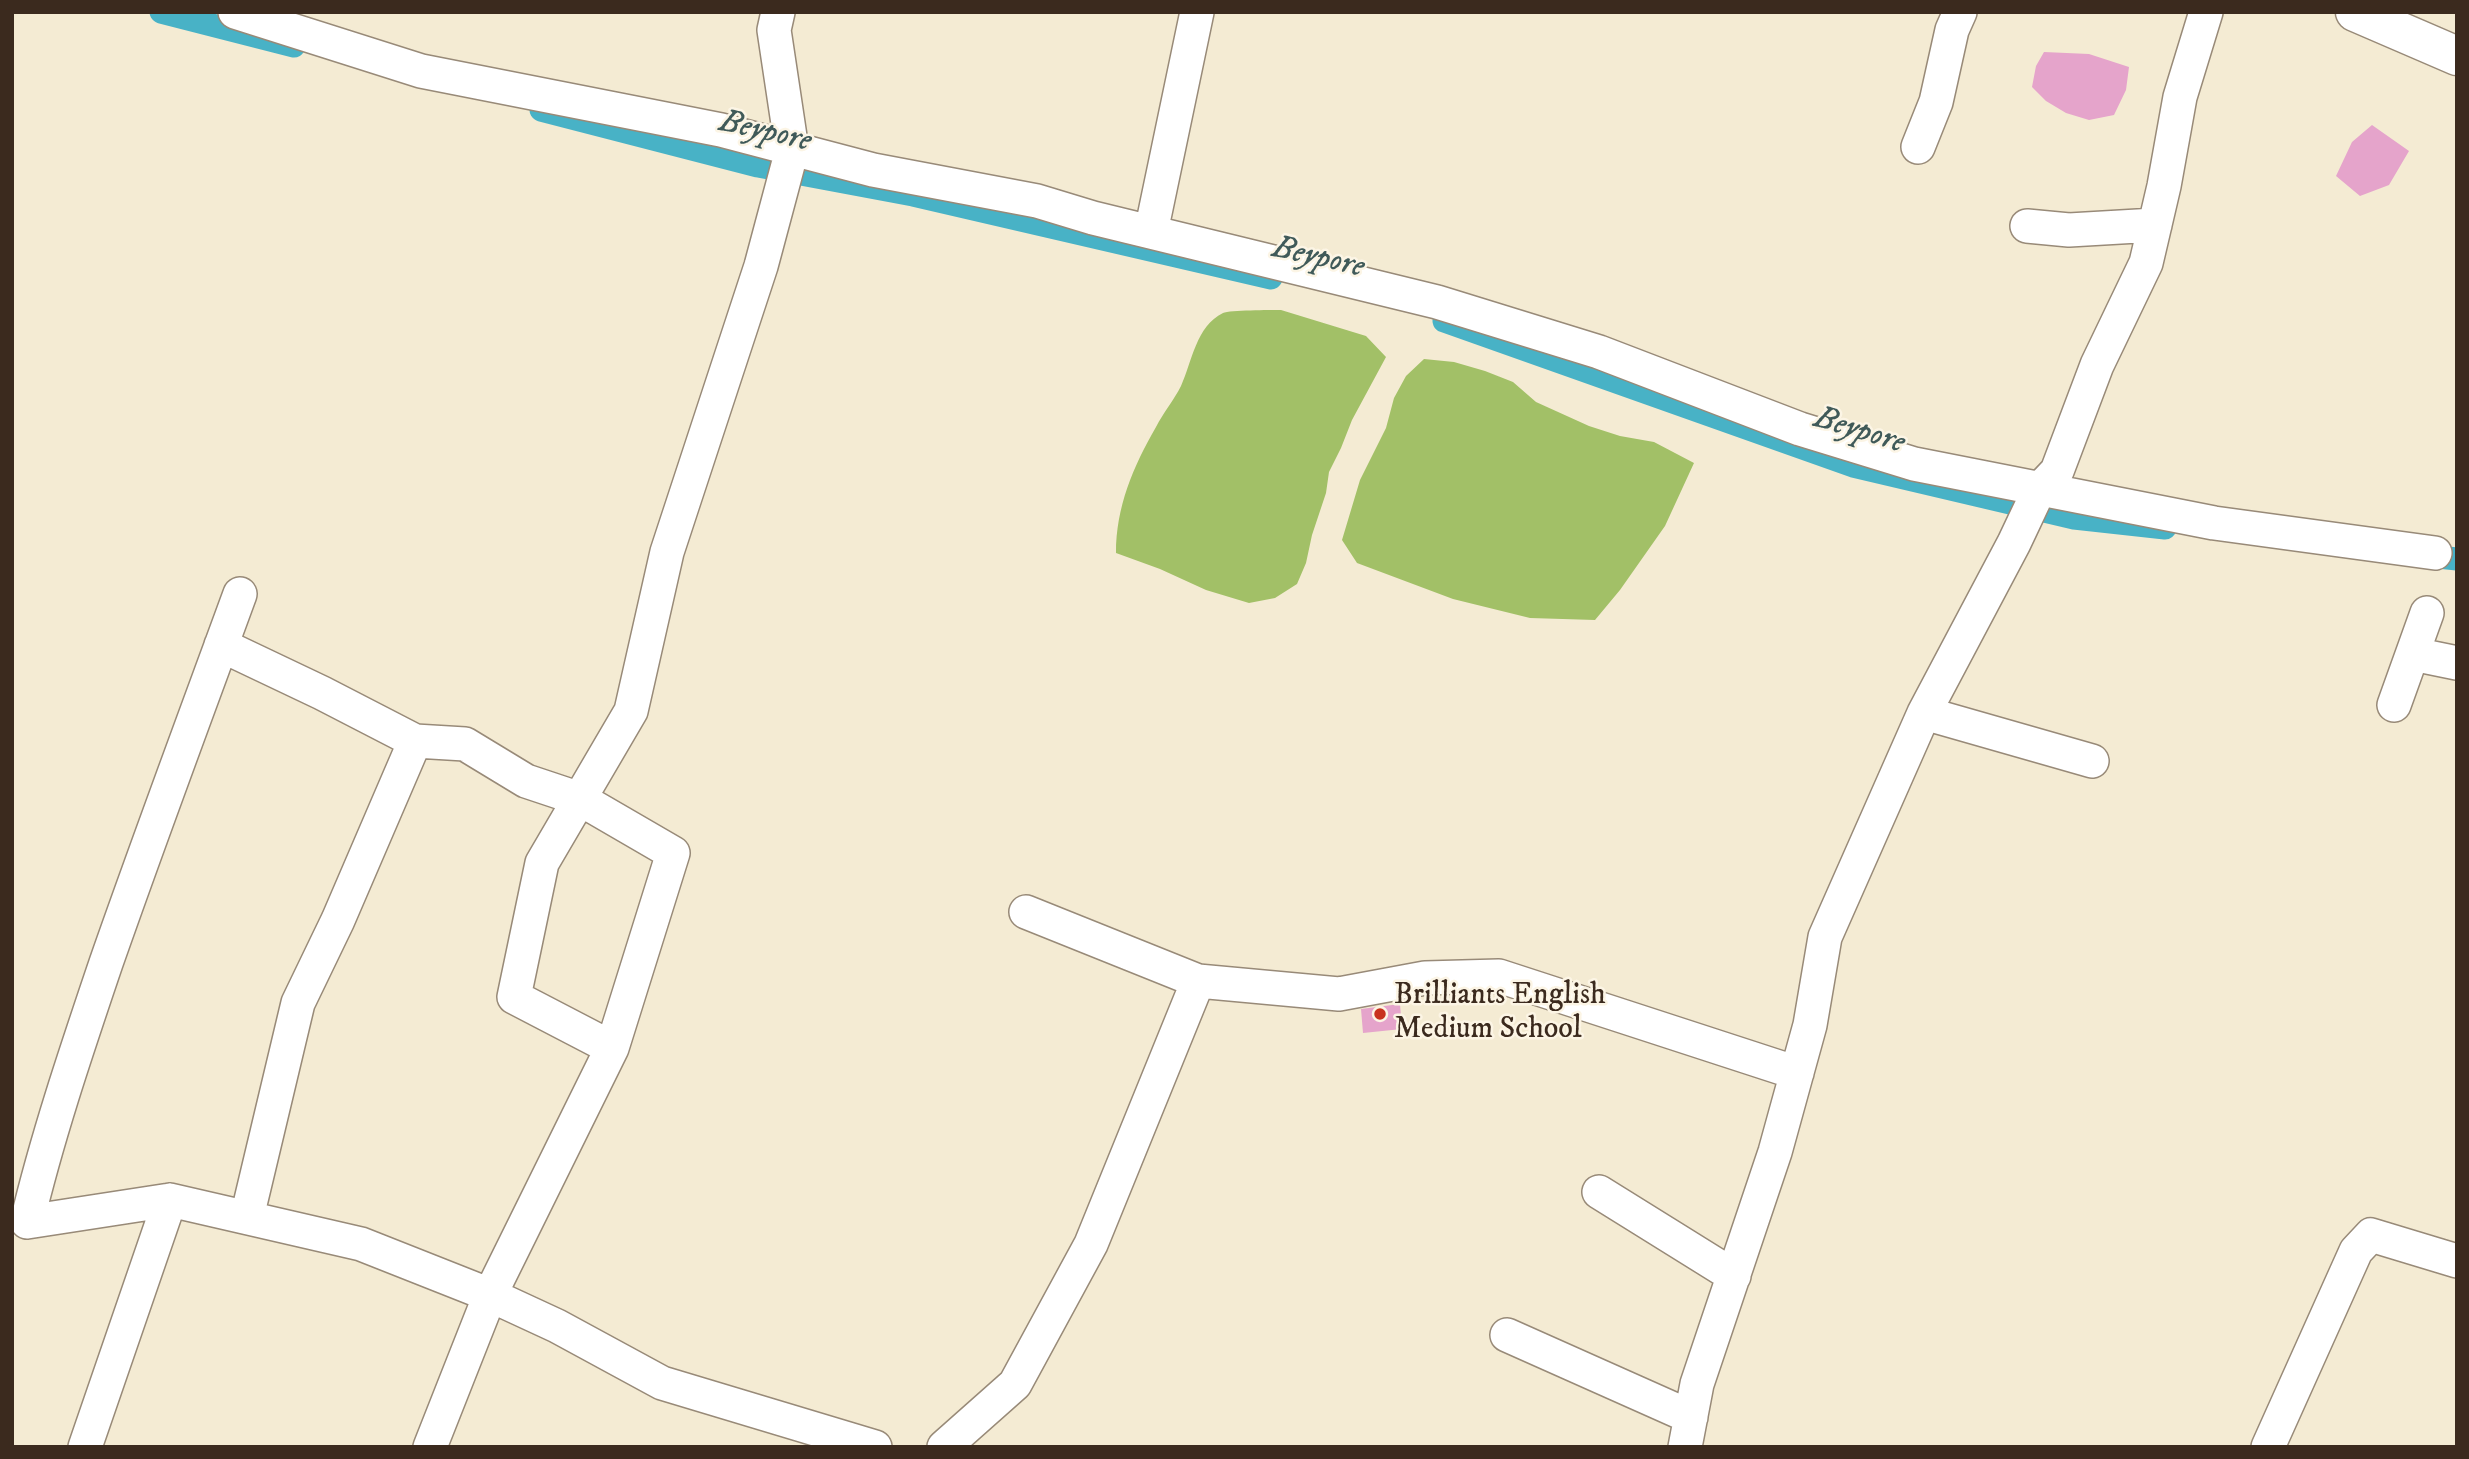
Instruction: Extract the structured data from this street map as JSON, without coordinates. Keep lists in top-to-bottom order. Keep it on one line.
{"water":["Beypore"],"places":["Brilliants English Medium School"]}
